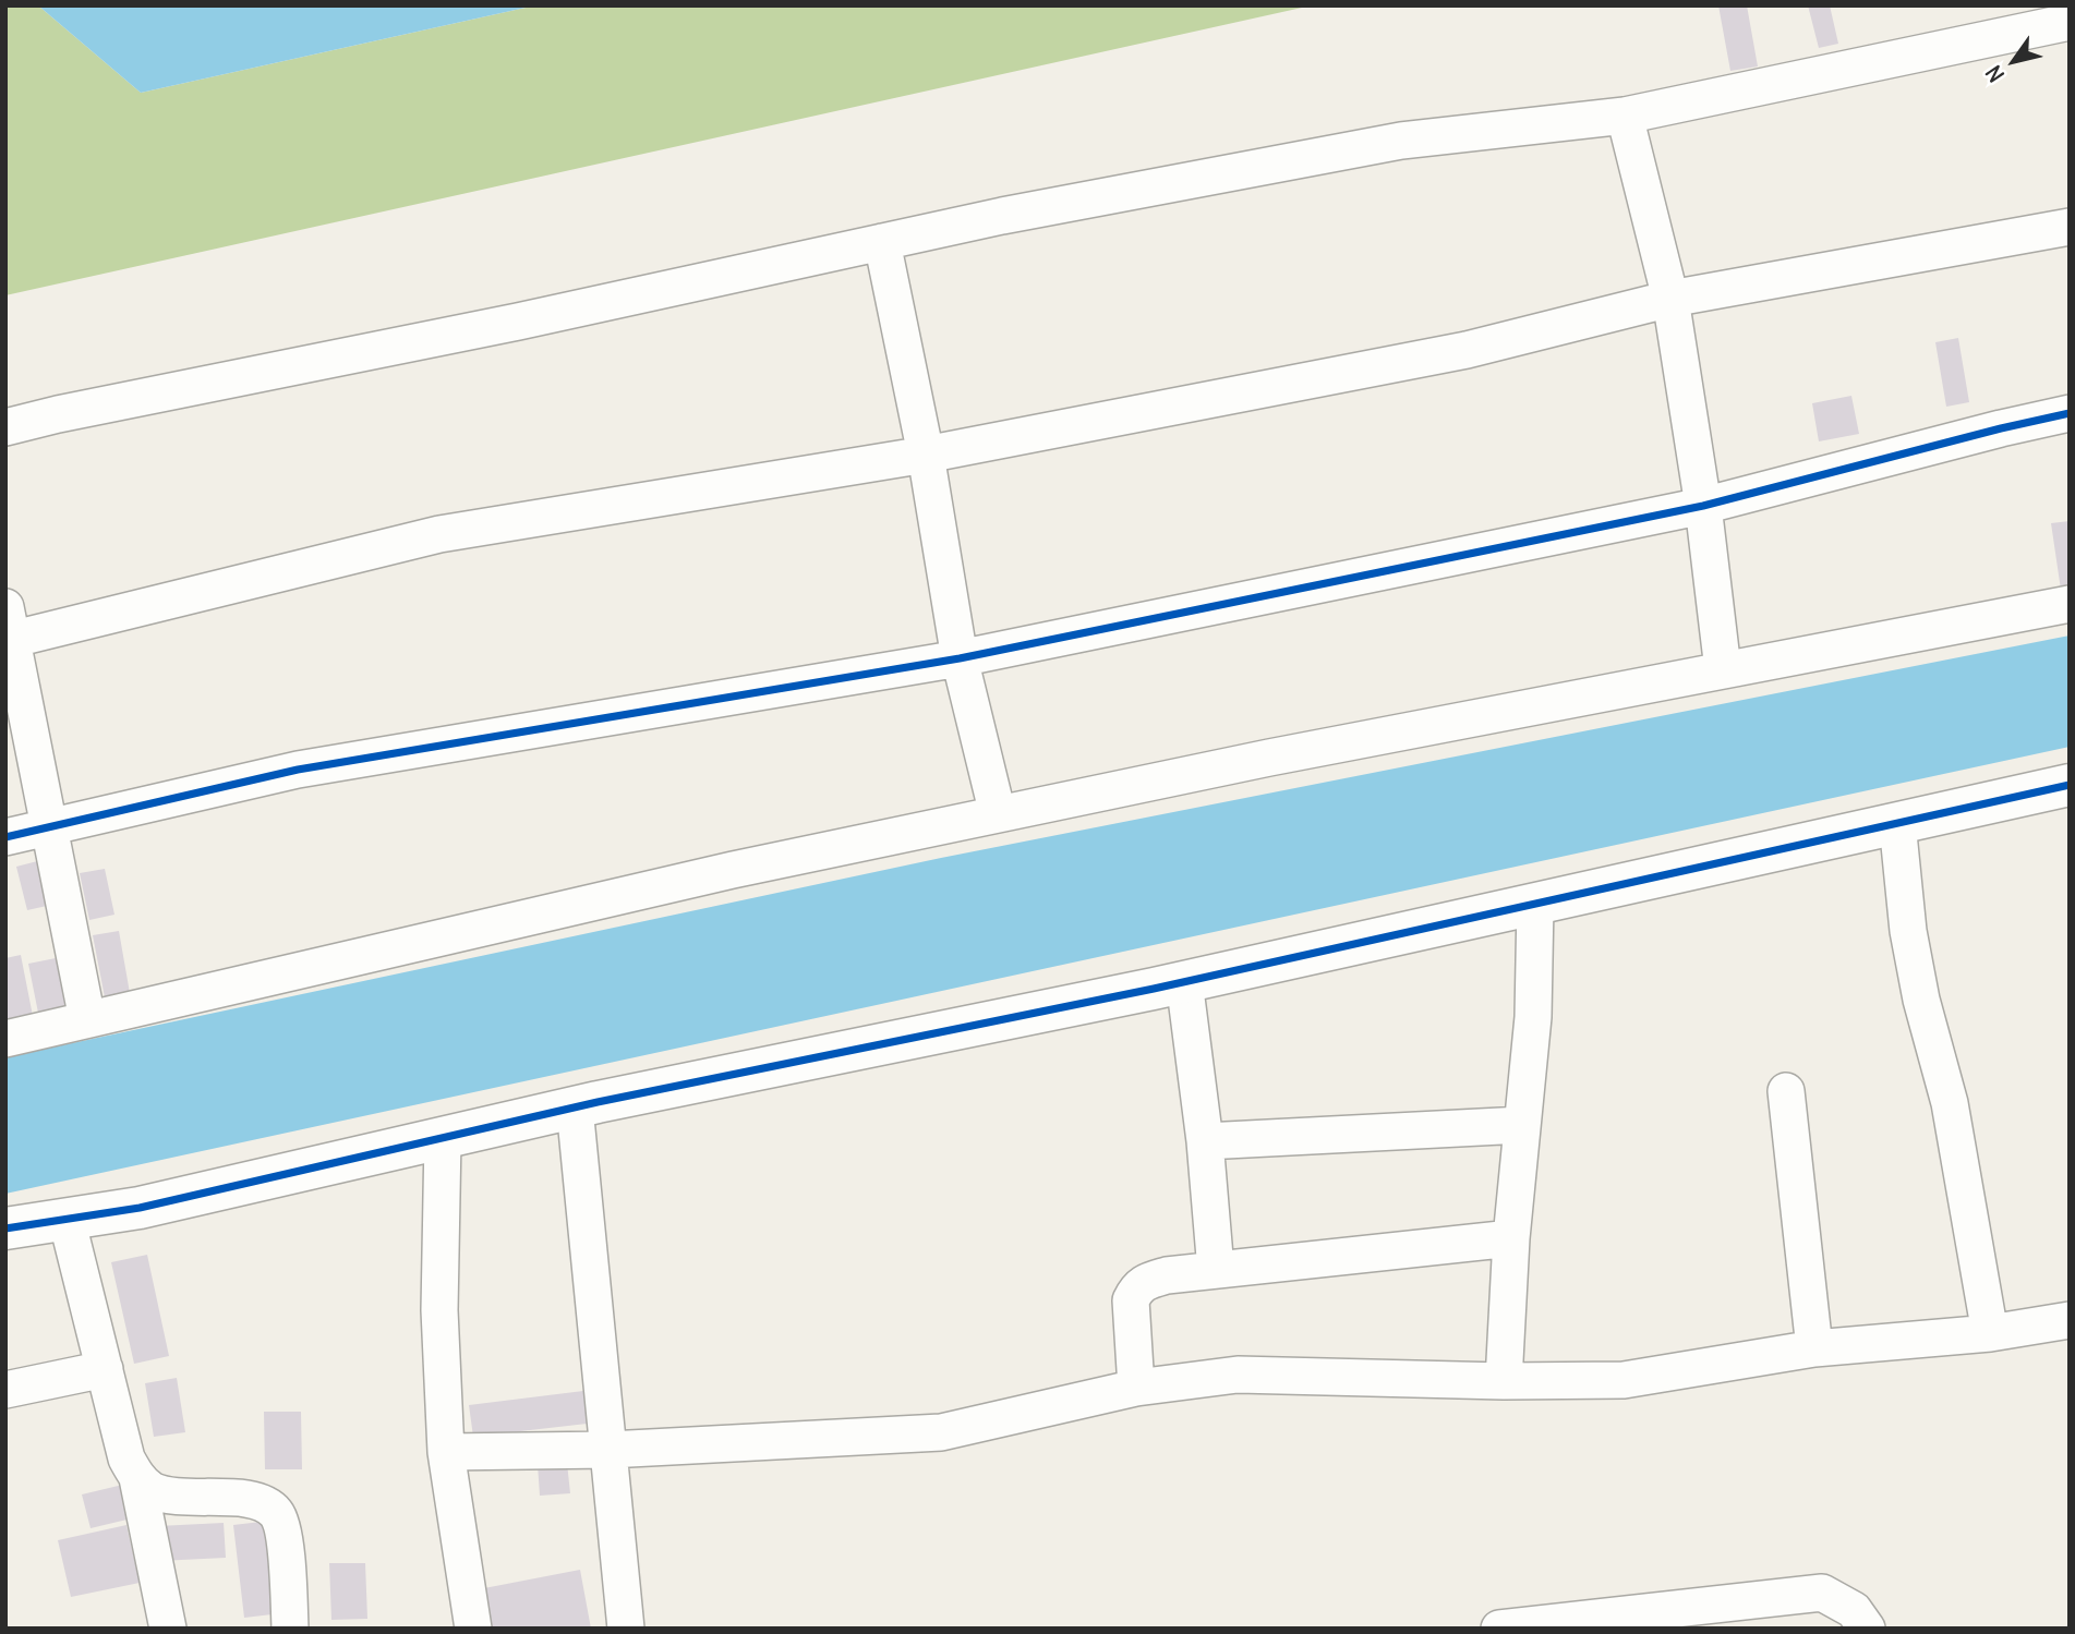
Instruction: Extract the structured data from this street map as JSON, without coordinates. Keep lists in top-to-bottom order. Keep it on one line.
{"north":"bottom left"}
